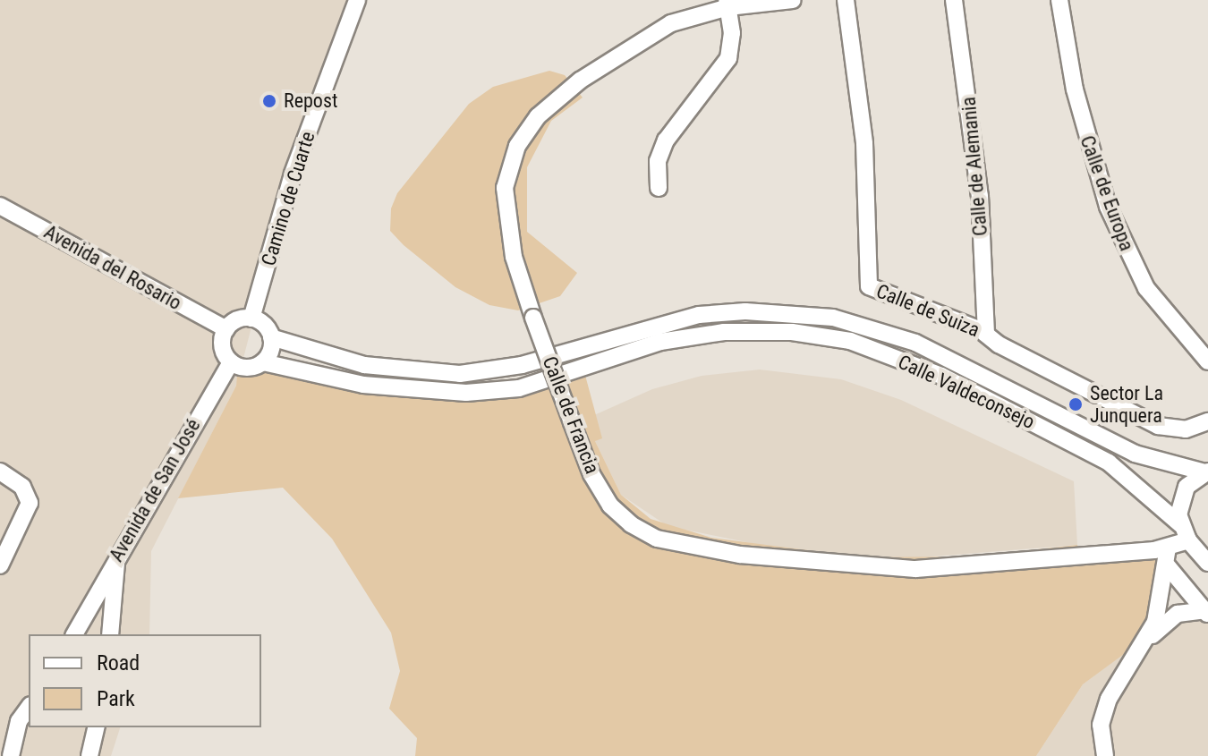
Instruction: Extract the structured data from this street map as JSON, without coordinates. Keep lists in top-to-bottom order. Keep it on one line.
{"streets":{"street":["Calle de Alemania","Calle de Europa","Camino de Cuarte","Avenida del Rosario","Calle de Suiza","Calle Valdeconsejo","Calle de Francia","Avenida de San José"]},"crossings":[["Calle de Alemania","Calle de Suiza"],["Camino de Cuarte","Avenida del Rosario"],["Camino de Cuarte","Calle Valdeconsejo"],["Camino de Cuarte","Avenida de San José"],["Avenida del Rosario","Calle Valdeconsejo"],["Avenida del Rosario","Avenida de San José"],["Calle Valdeconsejo","Avenida de San José"]],"places":["Repost","Sector La Junquera"],"legend":["Road","Park"]}
